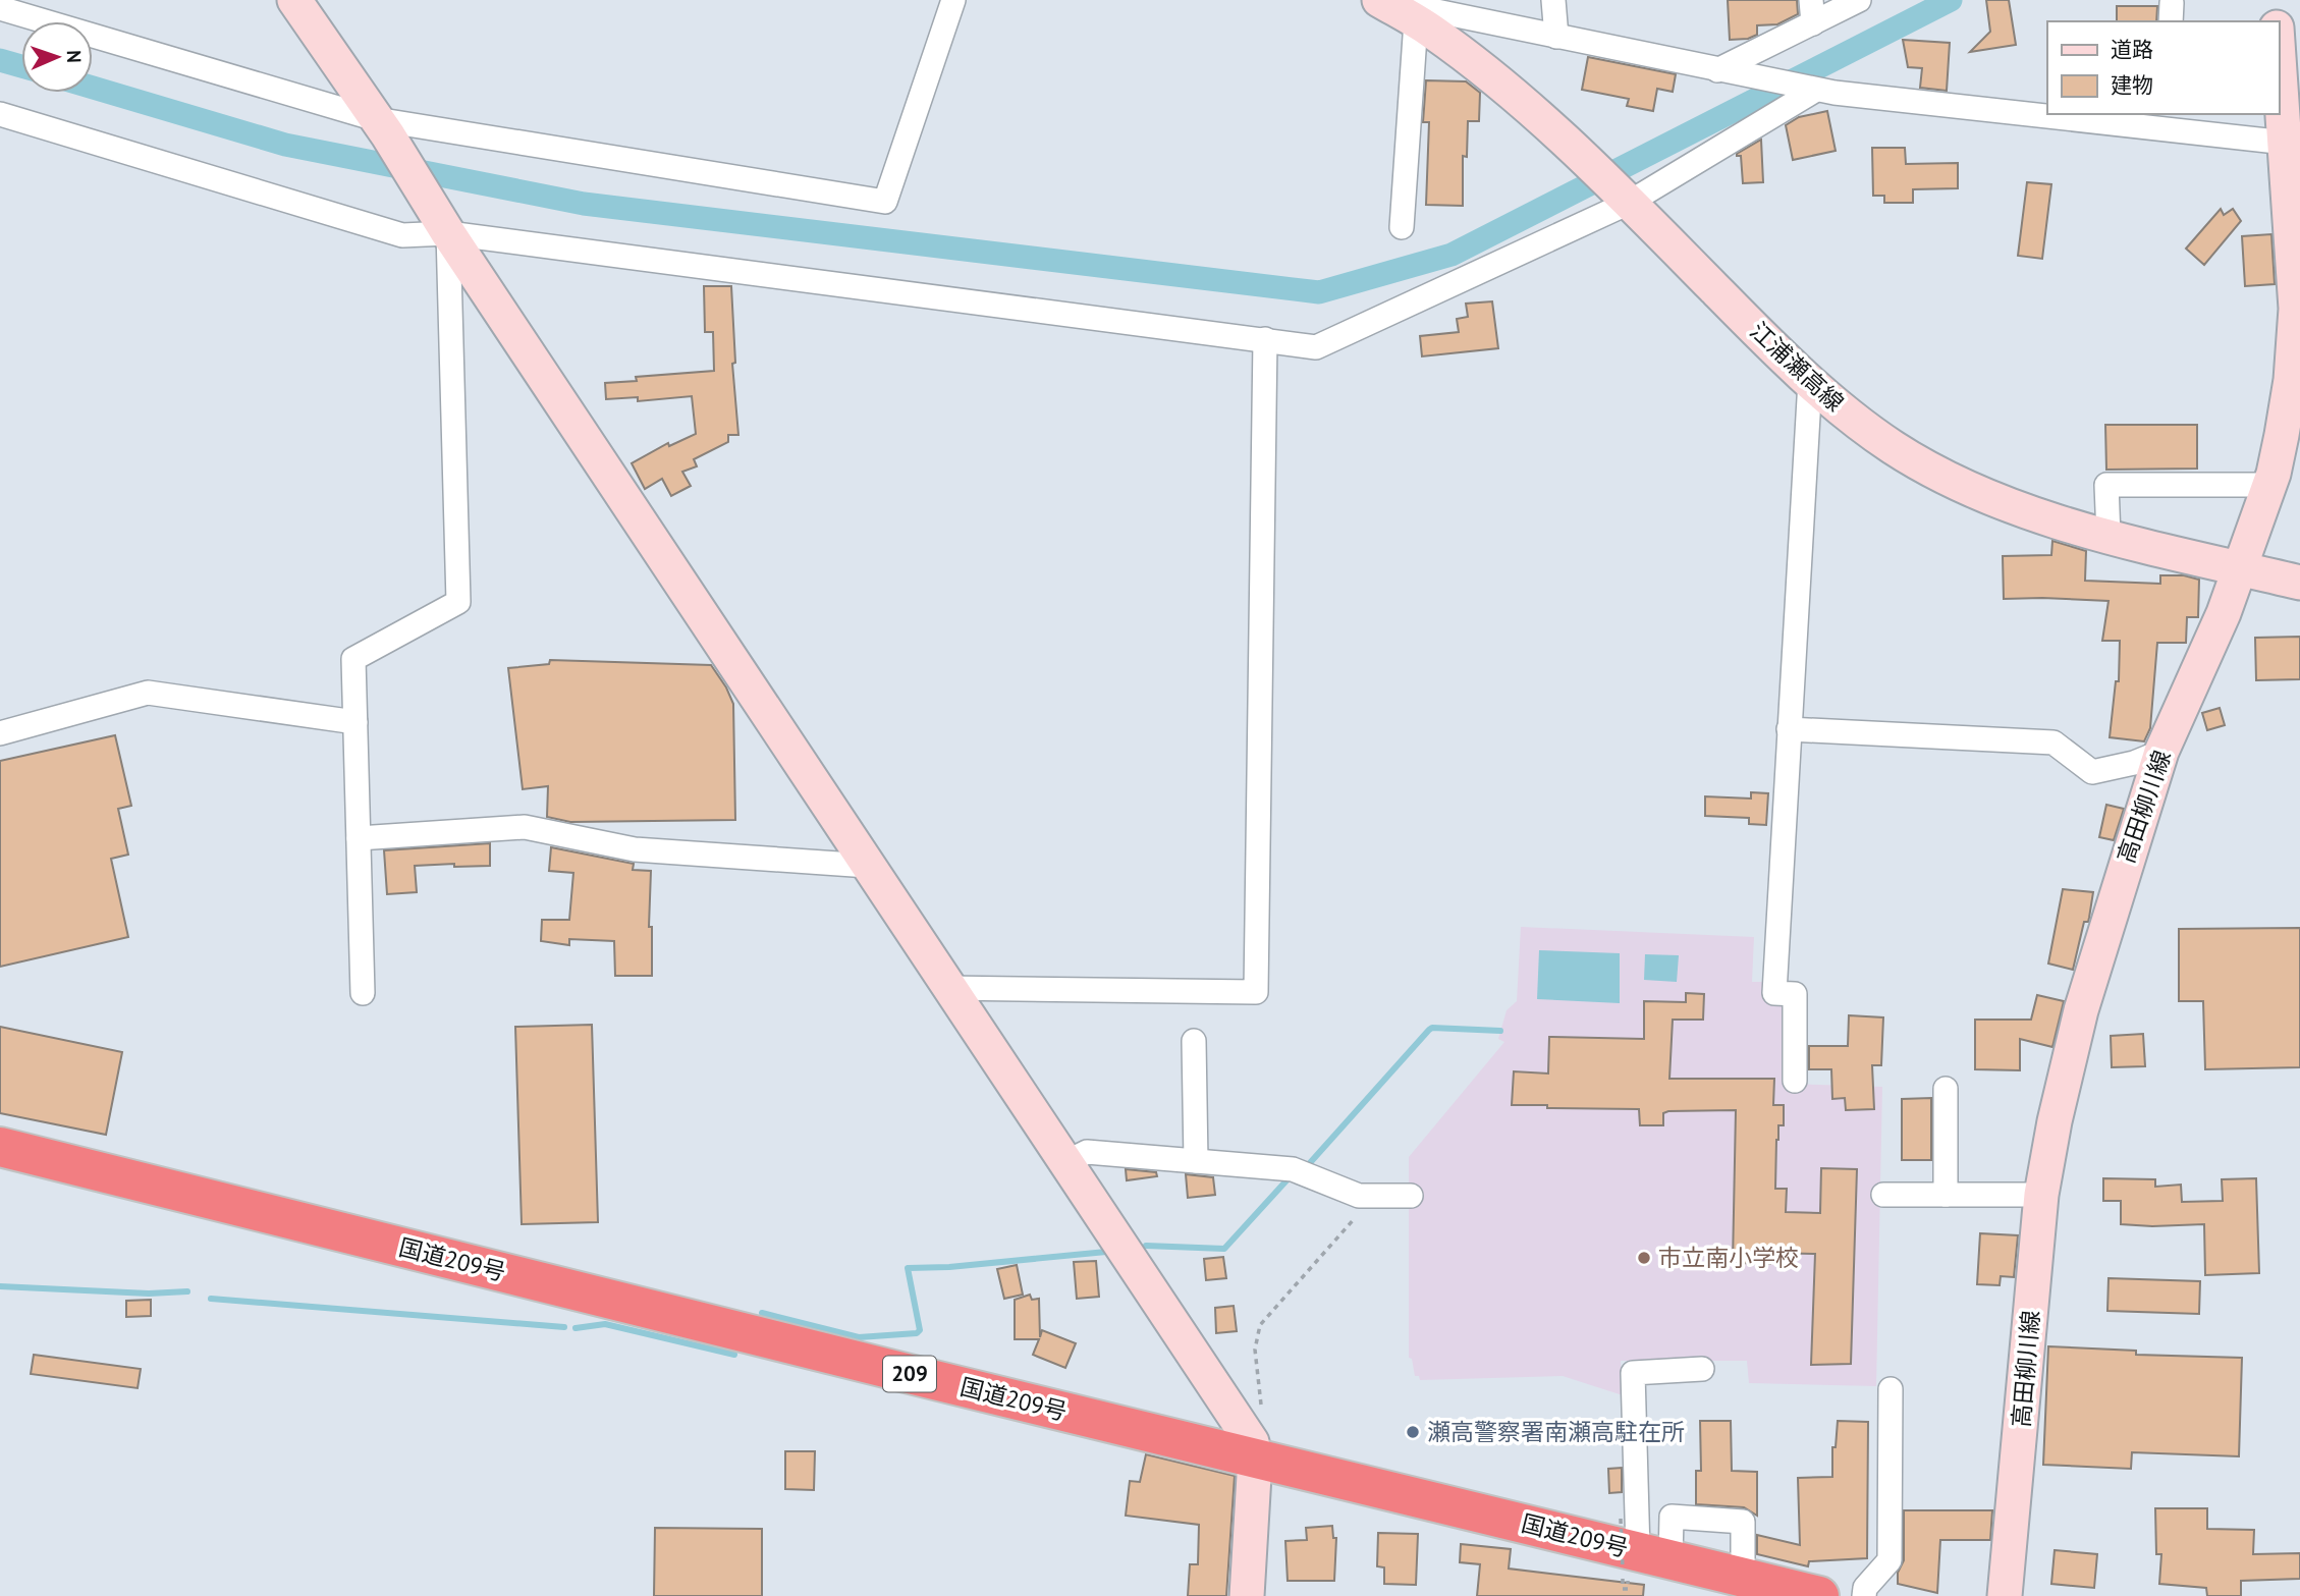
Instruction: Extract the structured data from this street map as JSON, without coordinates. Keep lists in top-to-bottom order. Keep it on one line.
{"streets":{"highway":["国道209号","209"],"main road":["江浦瀬高線","高田柳川線"]},"crossings":[["江浦瀬高線","高田柳川線"]],"places":["市立南小学校","瀬高警察署南瀬高駐在所"],"legend":["道路","建物"],"north":"right"}
